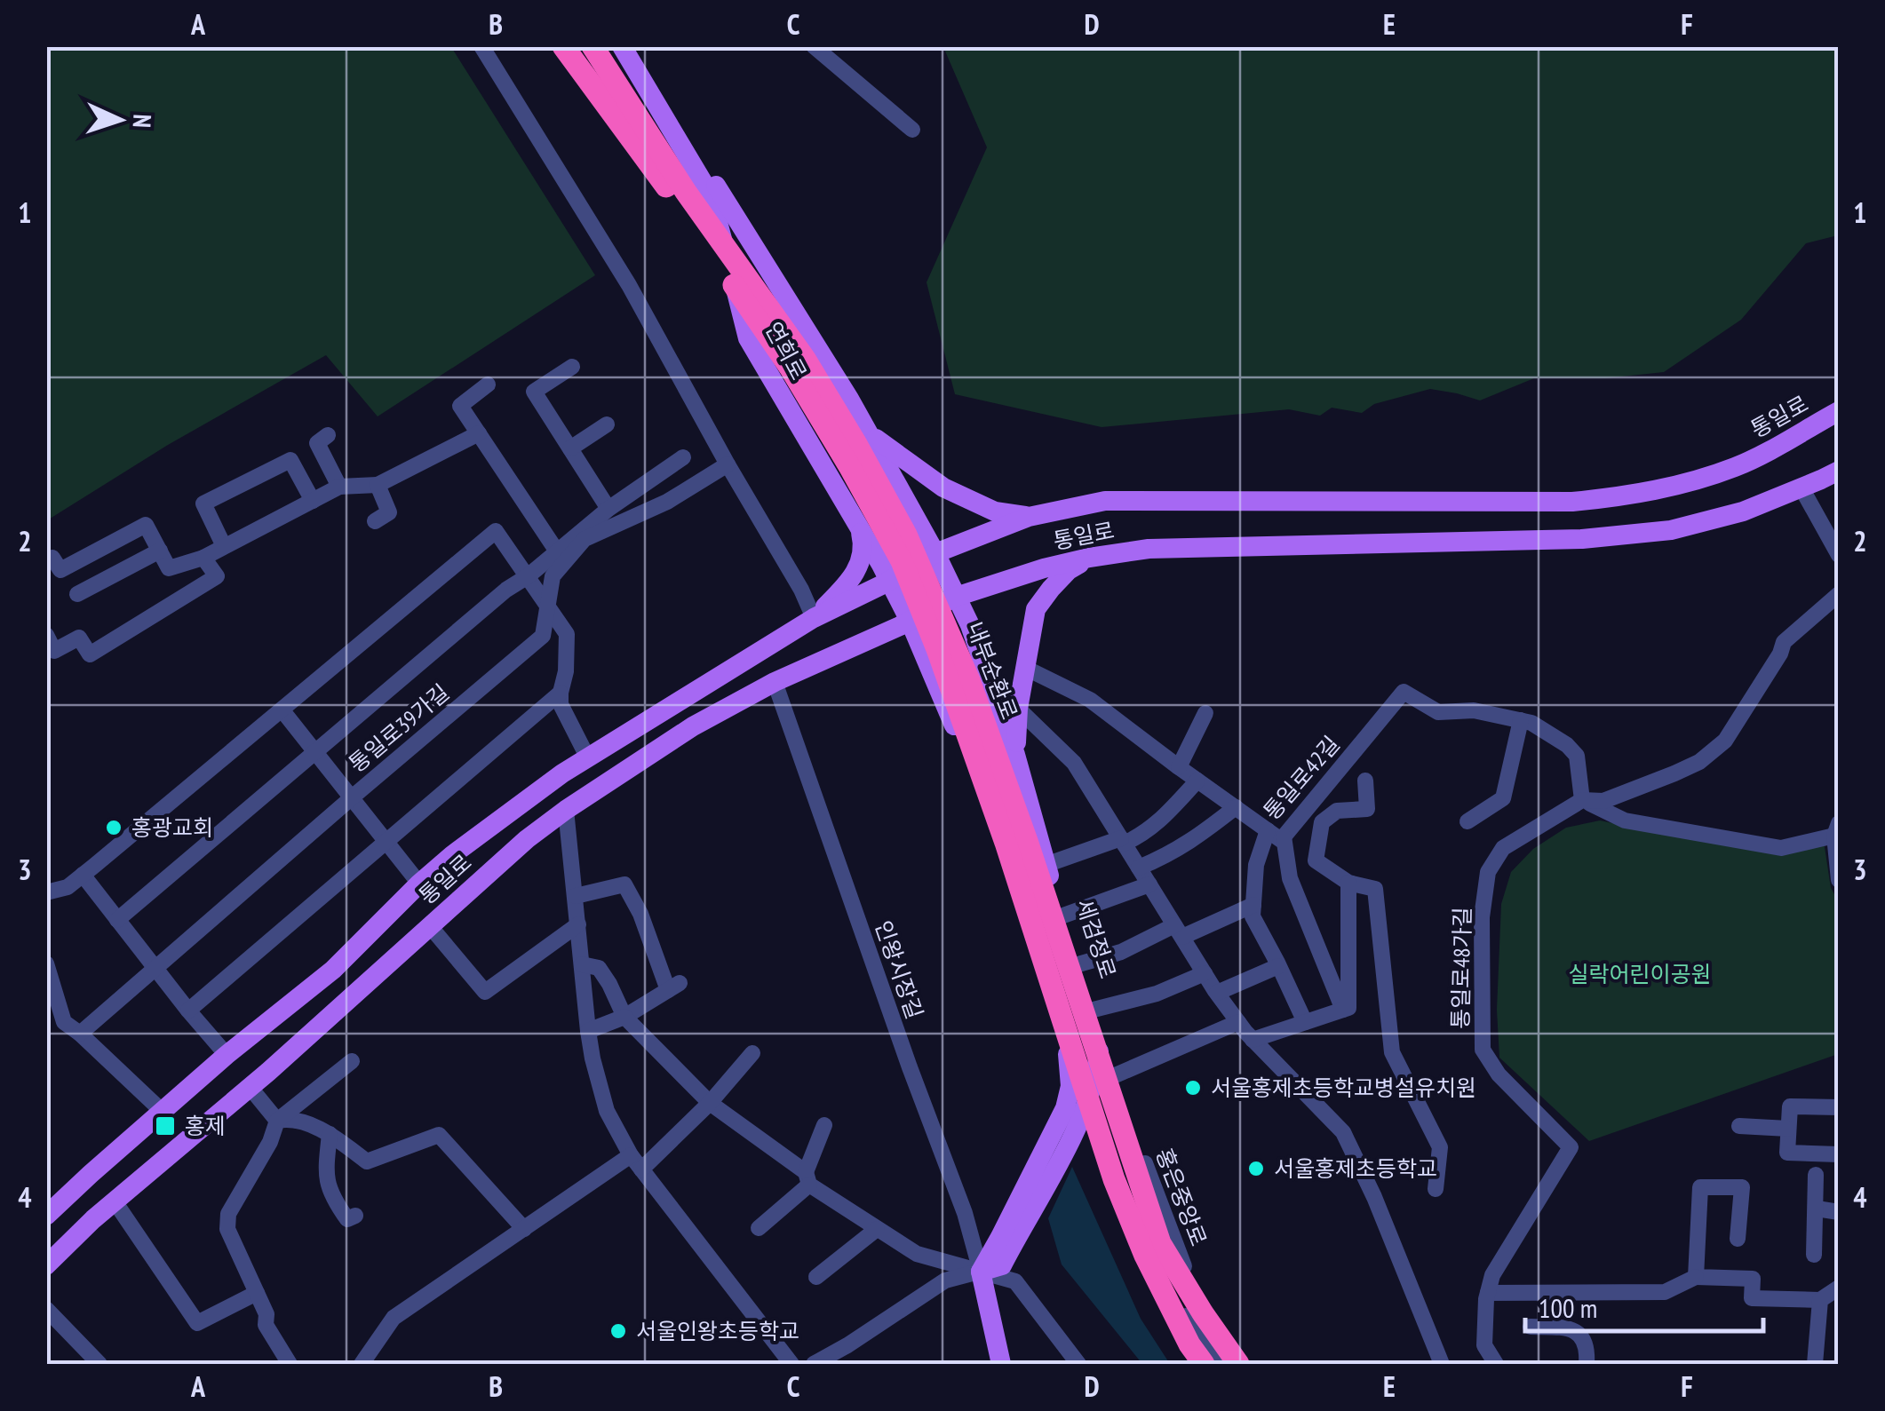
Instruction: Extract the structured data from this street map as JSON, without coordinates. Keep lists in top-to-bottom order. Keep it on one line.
{"streets":{"highway":["내부순환로"],"main road":["연희로","통일로","세검정로"],"street":["통일로39가길","통일로42길","통일로48가길","인왕시장길","홍은중앙로"]},"crossings":[["연희로","통일로"],["연희로","세검정로"],["통일로","통일로39가길"],["통일로","세검정로"],["통일로","인왕시장길"],["통일로42길","통일로48가길"],["세검정로","인왕시장길"],["세검정로","홍은중앙로"]],"parks":["실락어린이공원"],"places":{"other":["홍광교회","서울홍제초등학교병설유치원","서울홍제초등학교","서울인왕초등학교"],"transit":["홍제"]},"scale_bar":"100 m","north":"right","grid":{"columns":["A","B","C","D","E","F"],"rows":["1","2","3","4"]}}
